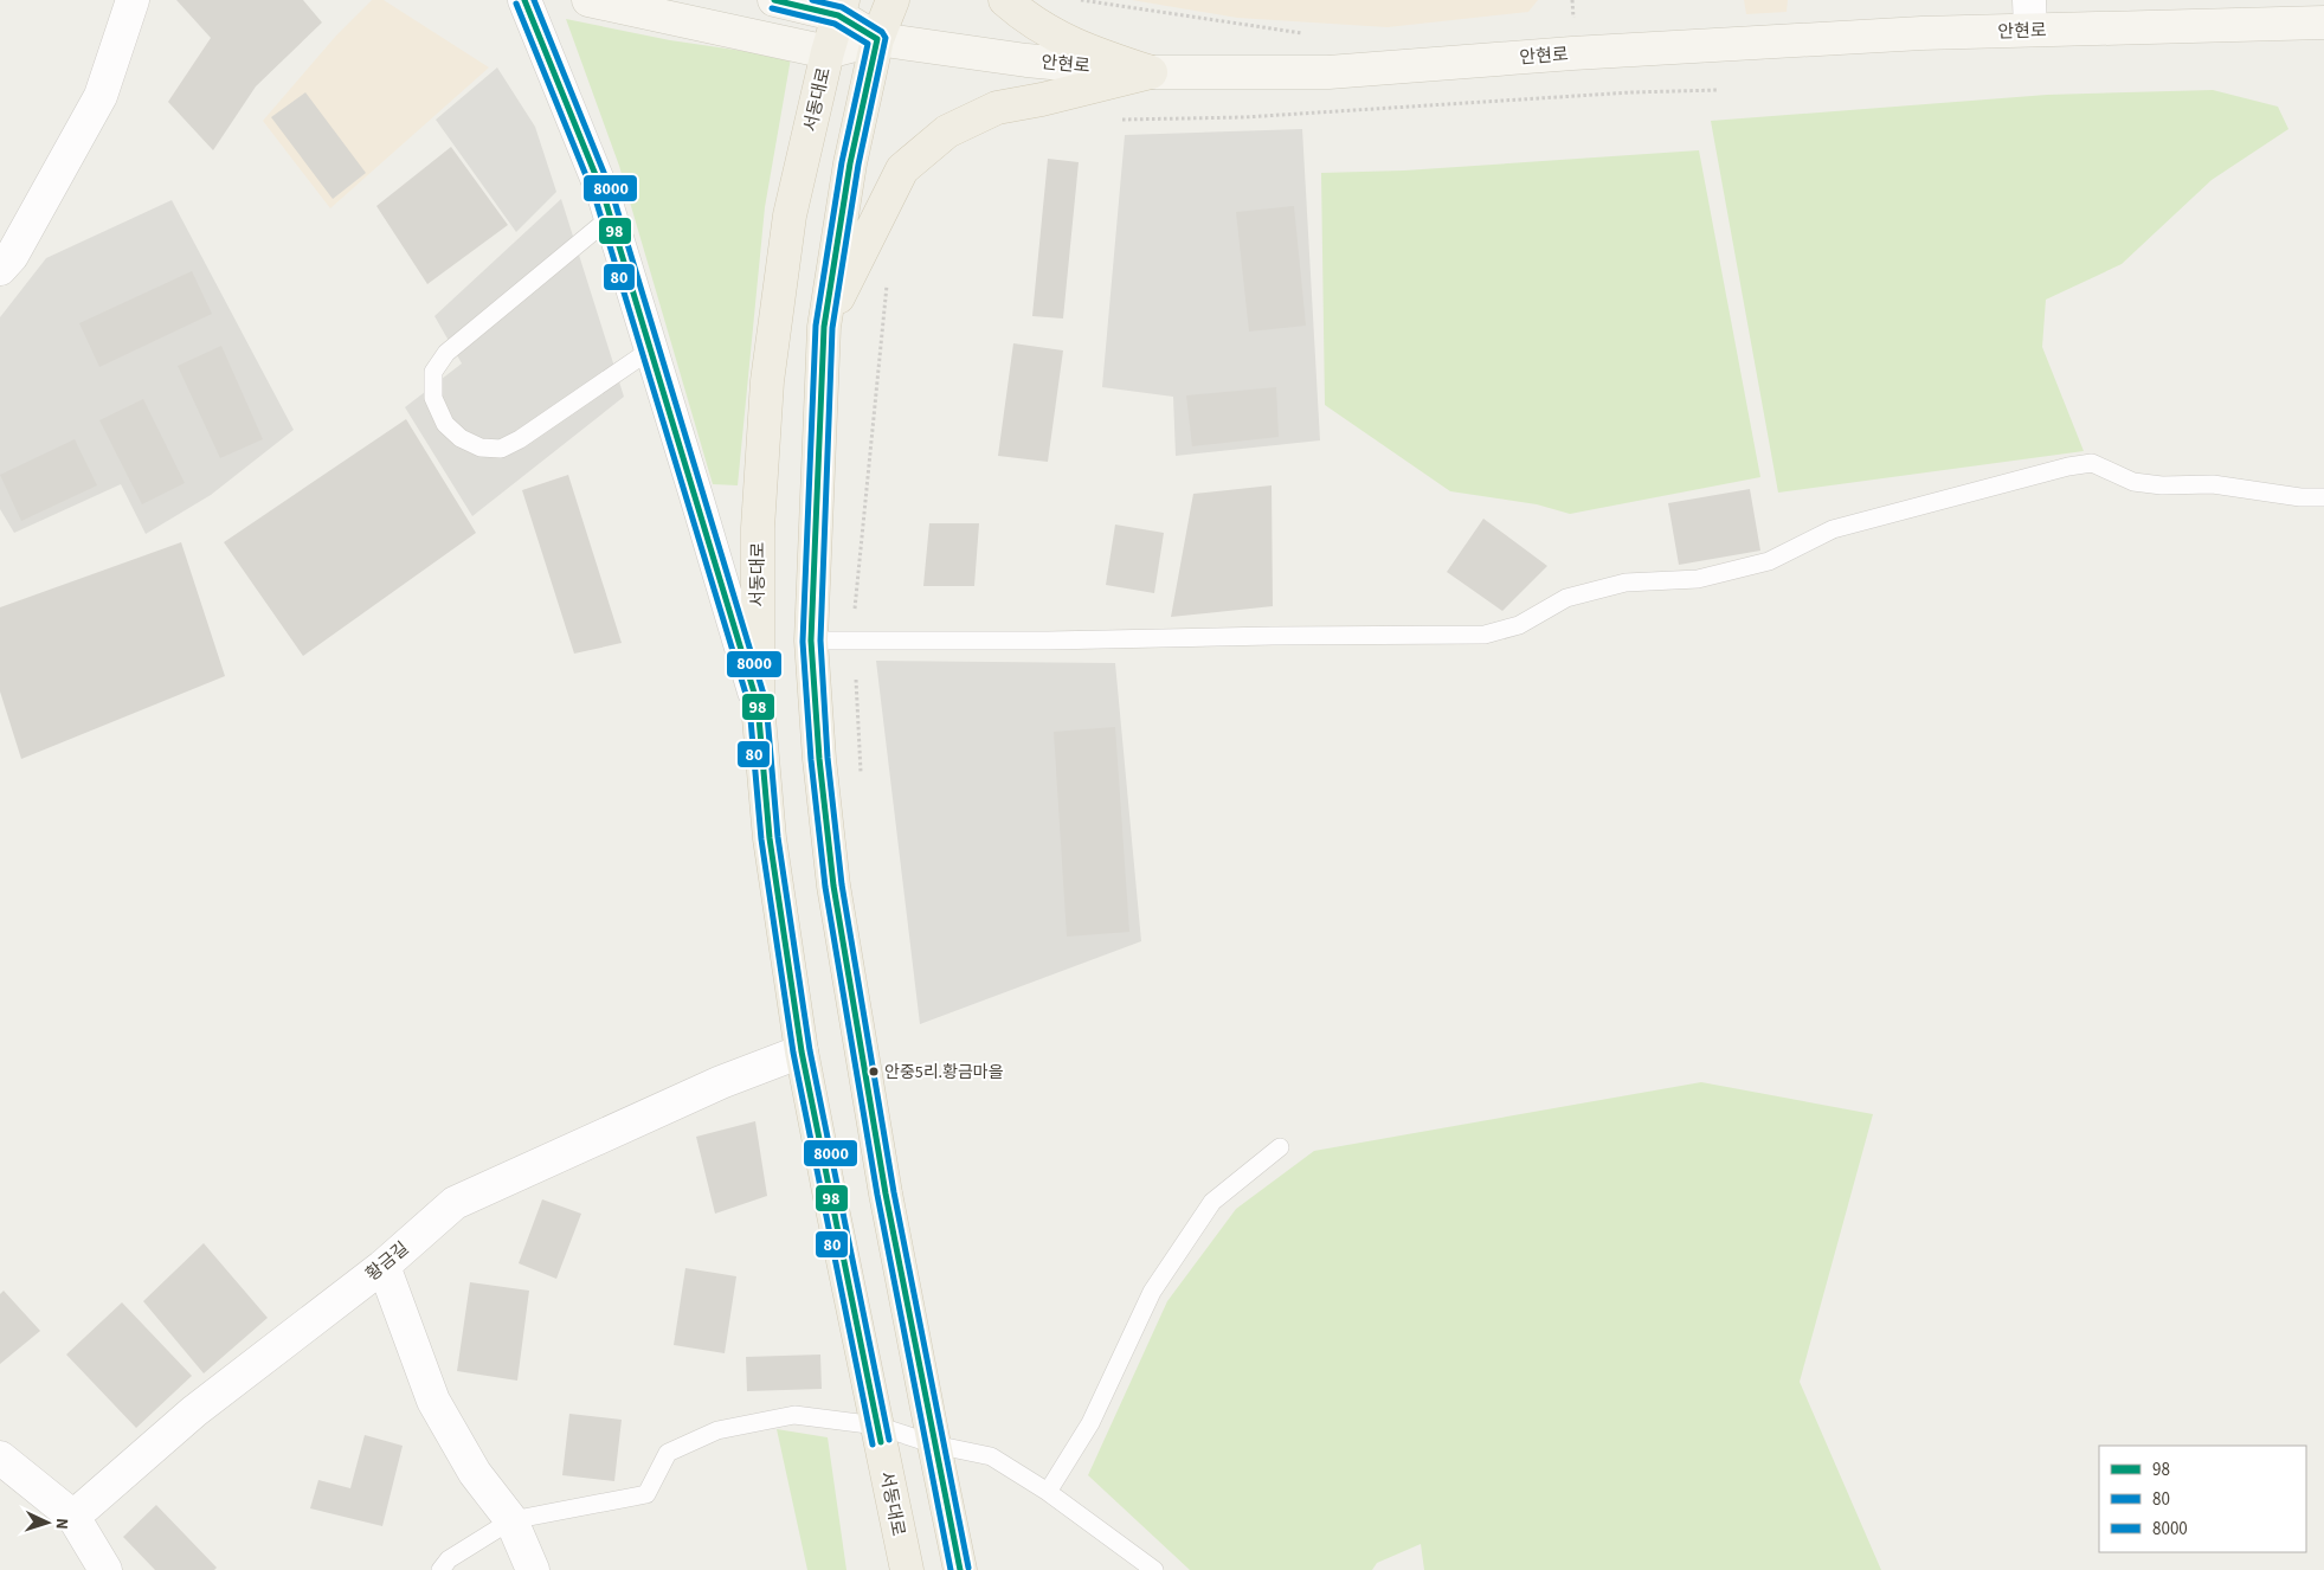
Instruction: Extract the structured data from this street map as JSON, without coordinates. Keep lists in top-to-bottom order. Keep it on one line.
{"streets":{"main road":["안현로","서동대로"],"street":["황금길"]},"crossings":[["안현로","서동대로"],["서동대로","황금길"]],"places":["안중5리.황금마을"],"lines":["transit line 98","transit line 8000","transit line 80"],"legend":["98","80","8000"],"north":"right"}
